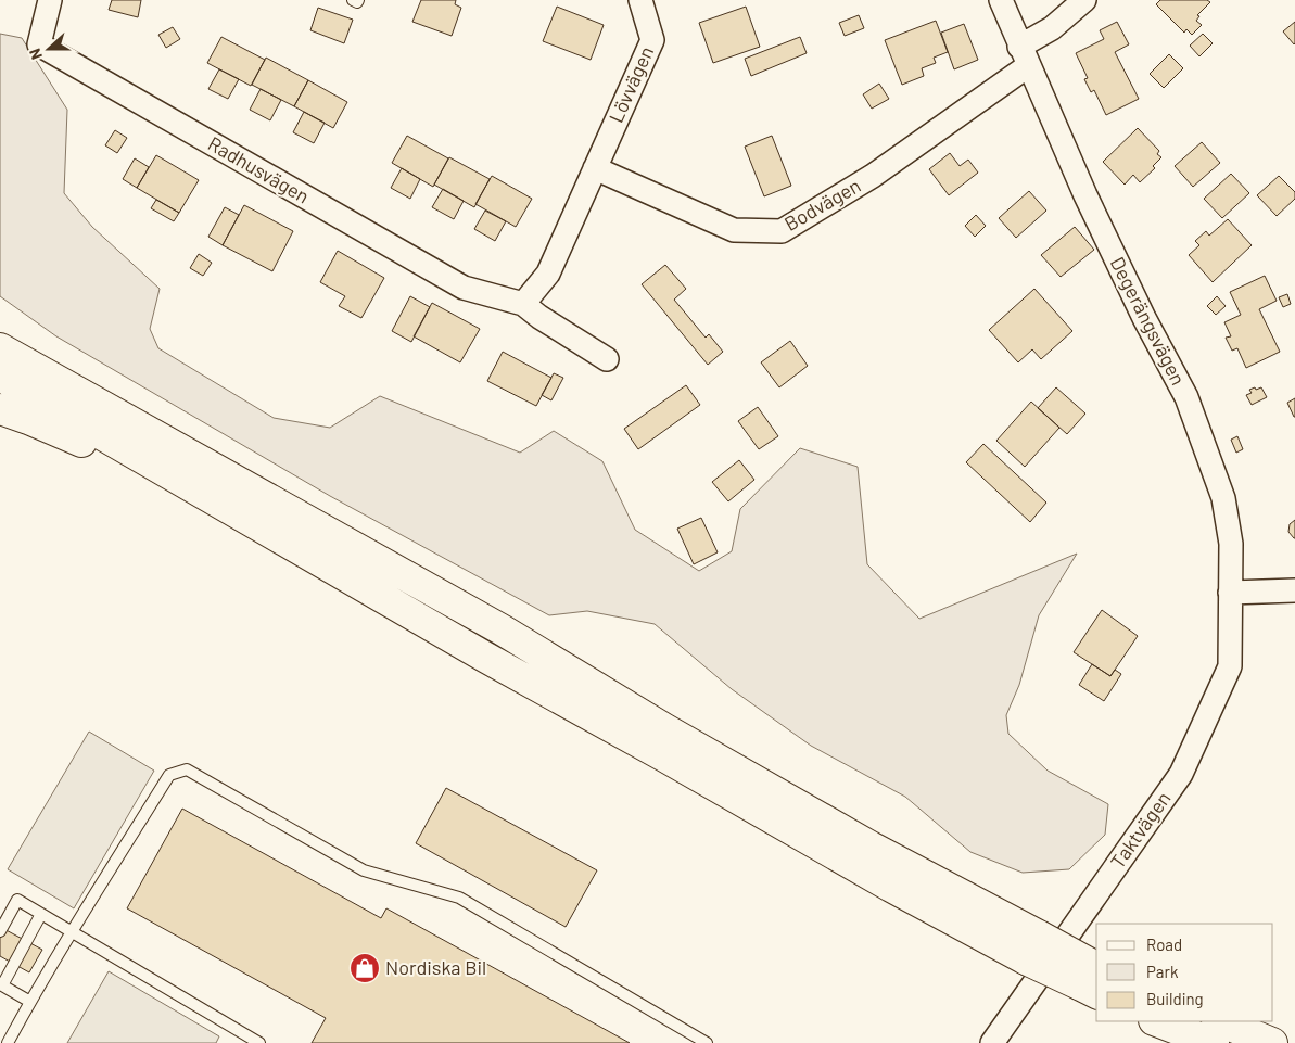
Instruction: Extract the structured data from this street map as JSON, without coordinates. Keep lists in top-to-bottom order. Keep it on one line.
{"streets":{"street":["Lövvägen","Radhusvägen","Bodvägen","Degerängsvägen","Taktvägen"]},"crossings":[["Lövvägen","Bodvägen"],["Bodvägen","Degerängsvägen"],["Degerängsvägen","Taktvägen"]],"places":{"shop":["Nordiska Bil"]},"legend":["Road","Park","Building"],"north":"left"}
